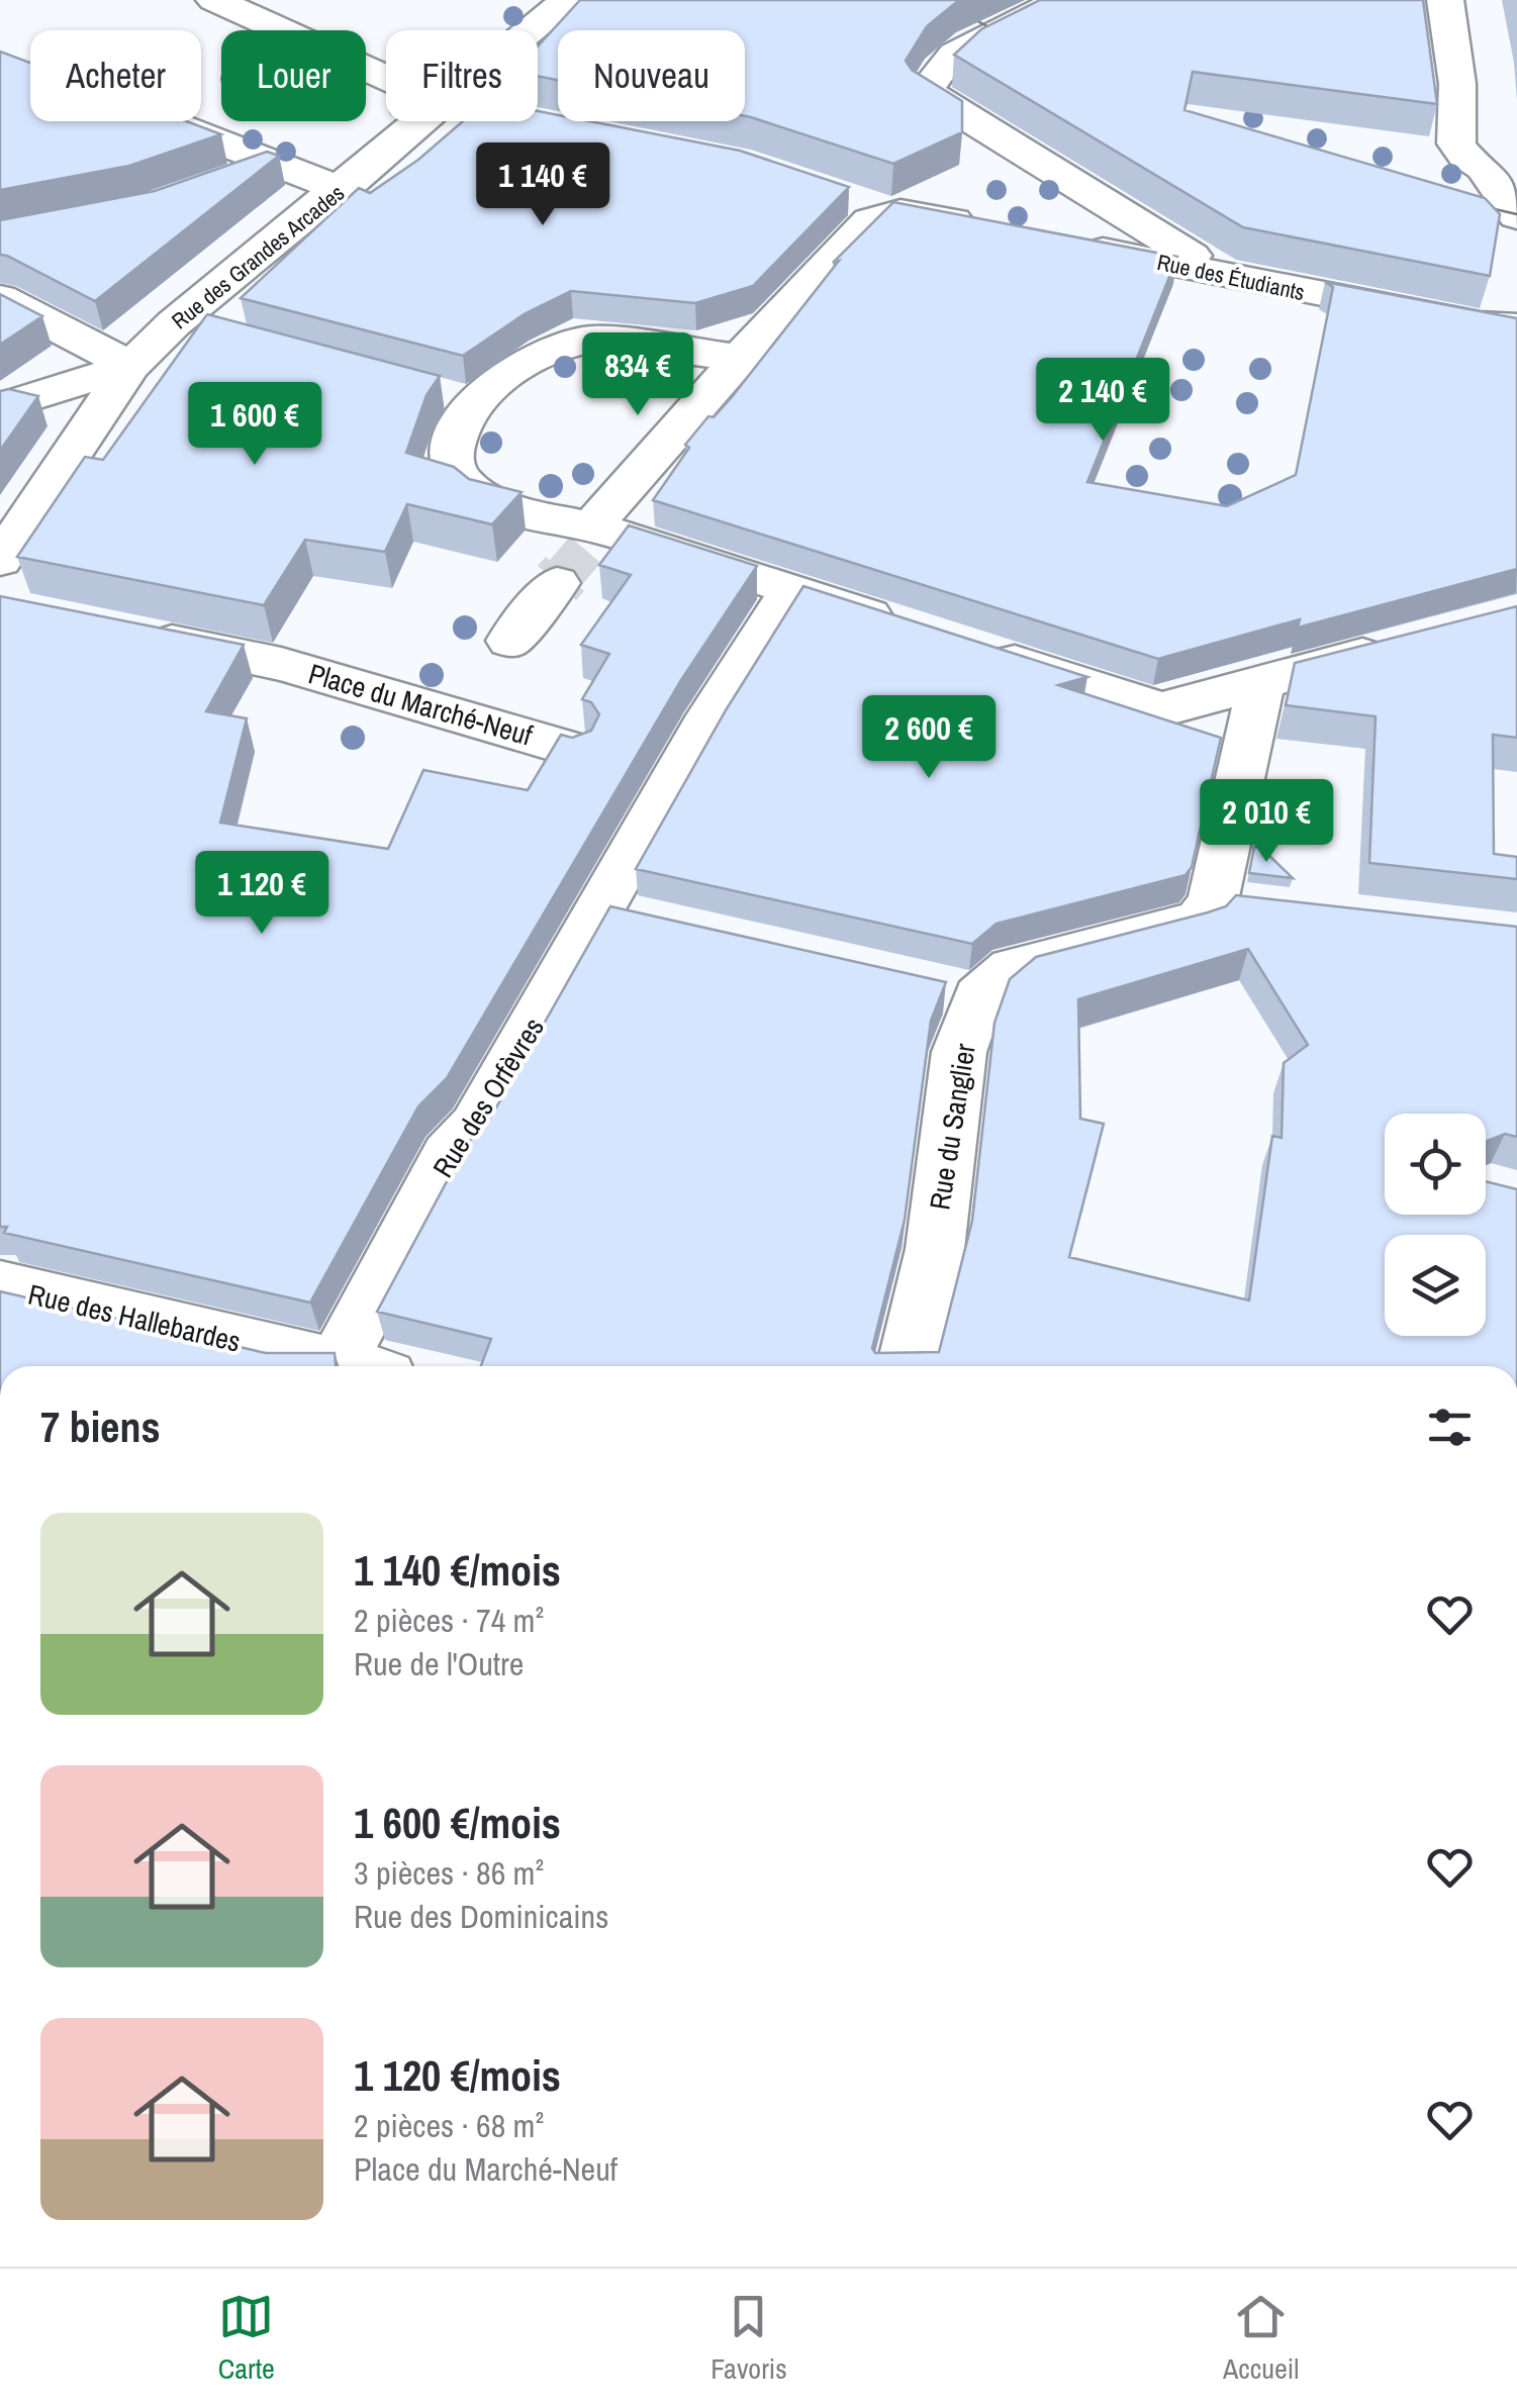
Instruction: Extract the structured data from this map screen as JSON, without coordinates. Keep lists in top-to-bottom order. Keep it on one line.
{"streets":{"street":["Rue des Grandes Arcades","Rue des Étudiants","Place du Marché-Neuf","Rue des Orfèvres","Rue du Sanglier","Rue des Hallebardes"]},"page":{"chip":["Acheter","Louer","Filtres","Nouveau"],"price":["1 140 €","834 €","2 140 €","1 600 €","2 600 €","2 010 €","1 120 €"],"heading":"7 biens","list":[{"name":"1 140 €/mois","note":"2 pièces · 74 m² · Rue de l'Outre"},{"name":"1 600 €/mois","note":"3 pièces · 86 m² · Rue des Dominicains"},{"name":"1 120 €/mois","note":"2 pièces · 68 m² · Place du Marché-Neuf"}],"tabs":["Carte","Favoris","Accueil"]}}
